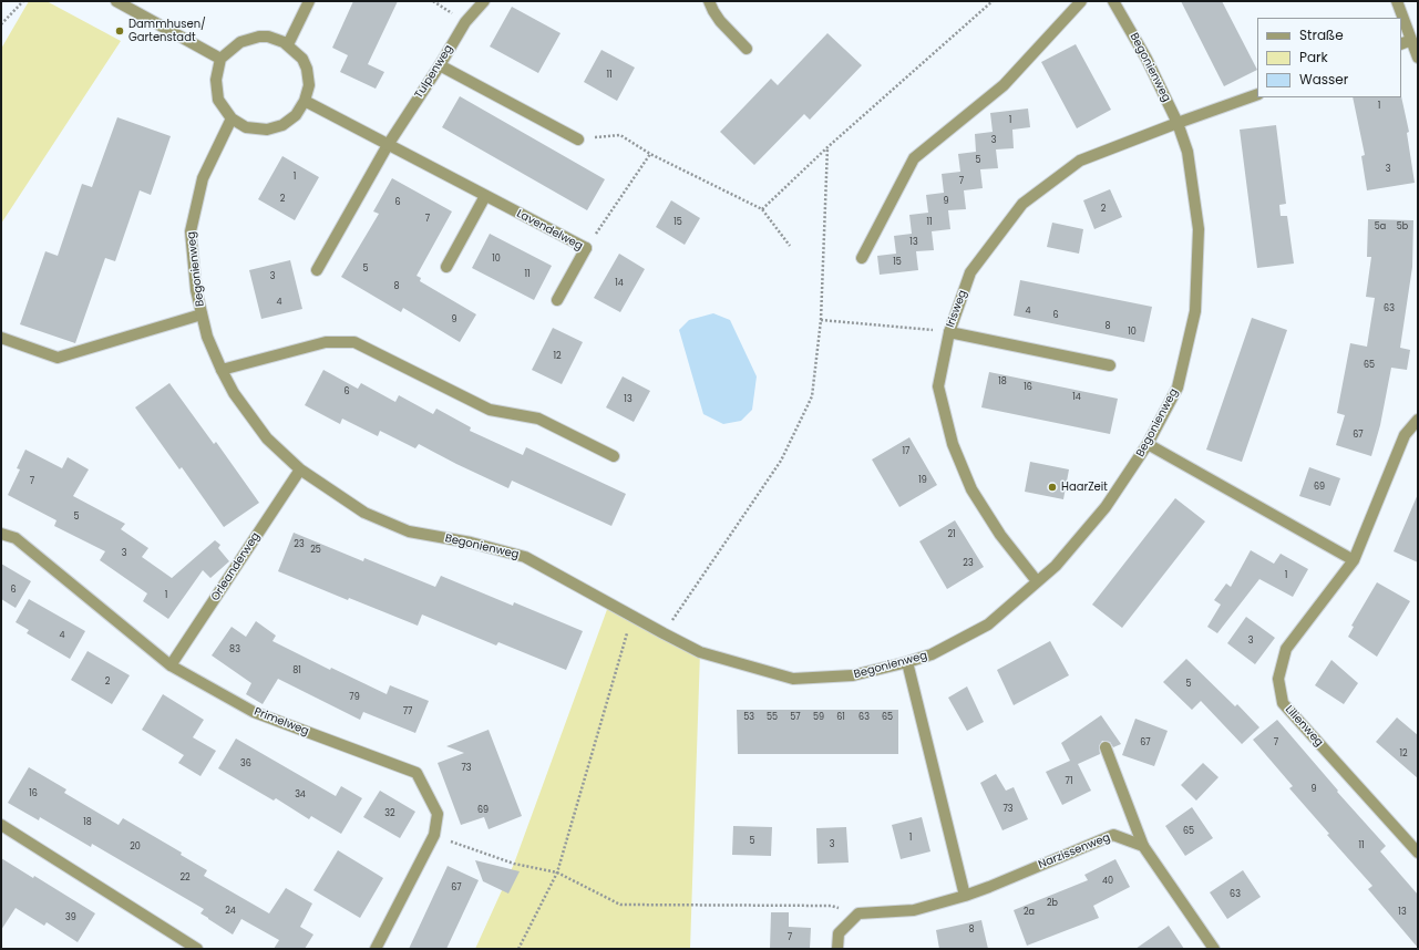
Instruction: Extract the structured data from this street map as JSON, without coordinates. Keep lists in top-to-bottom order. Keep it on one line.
{"streets":{"street":["Begonienweg","Tulpenweg","Lavendelweg","Irisweg","Orleanderweg","Primelweg","Lilienweg","Narzissenweg"]},"crossings":[["Begonienweg","Lavendelweg"],["Begonienweg","Irisweg"],["Begonienweg","Orleanderweg"],["Tulpenweg","Lavendelweg"],["Orleanderweg","Primelweg"]],"places":["Dammhusen/ Gartenstadt","HaarZeit"],"house_numbers":["11","1","1","3","5","3","1","7","2","9","6","2","7","15","11","5a","5b","13","10","15","5","11","3","14","8","4","63","4","6","9","8","10","12","65","18","16","6","14","13","67","17","19","7","69","5","21","23","25","3","23","1","6","1","4","3","83","81","2","5","79","77","53","55","57","59","61","63","65","67","7","12","36","73","71","9","16","34","73","69","32","18","65","1","5","3","11","20","22","40","67","63","2b","24","2a","13","39","8","7"],"legend":["Straße","Park","Wasser"]}
